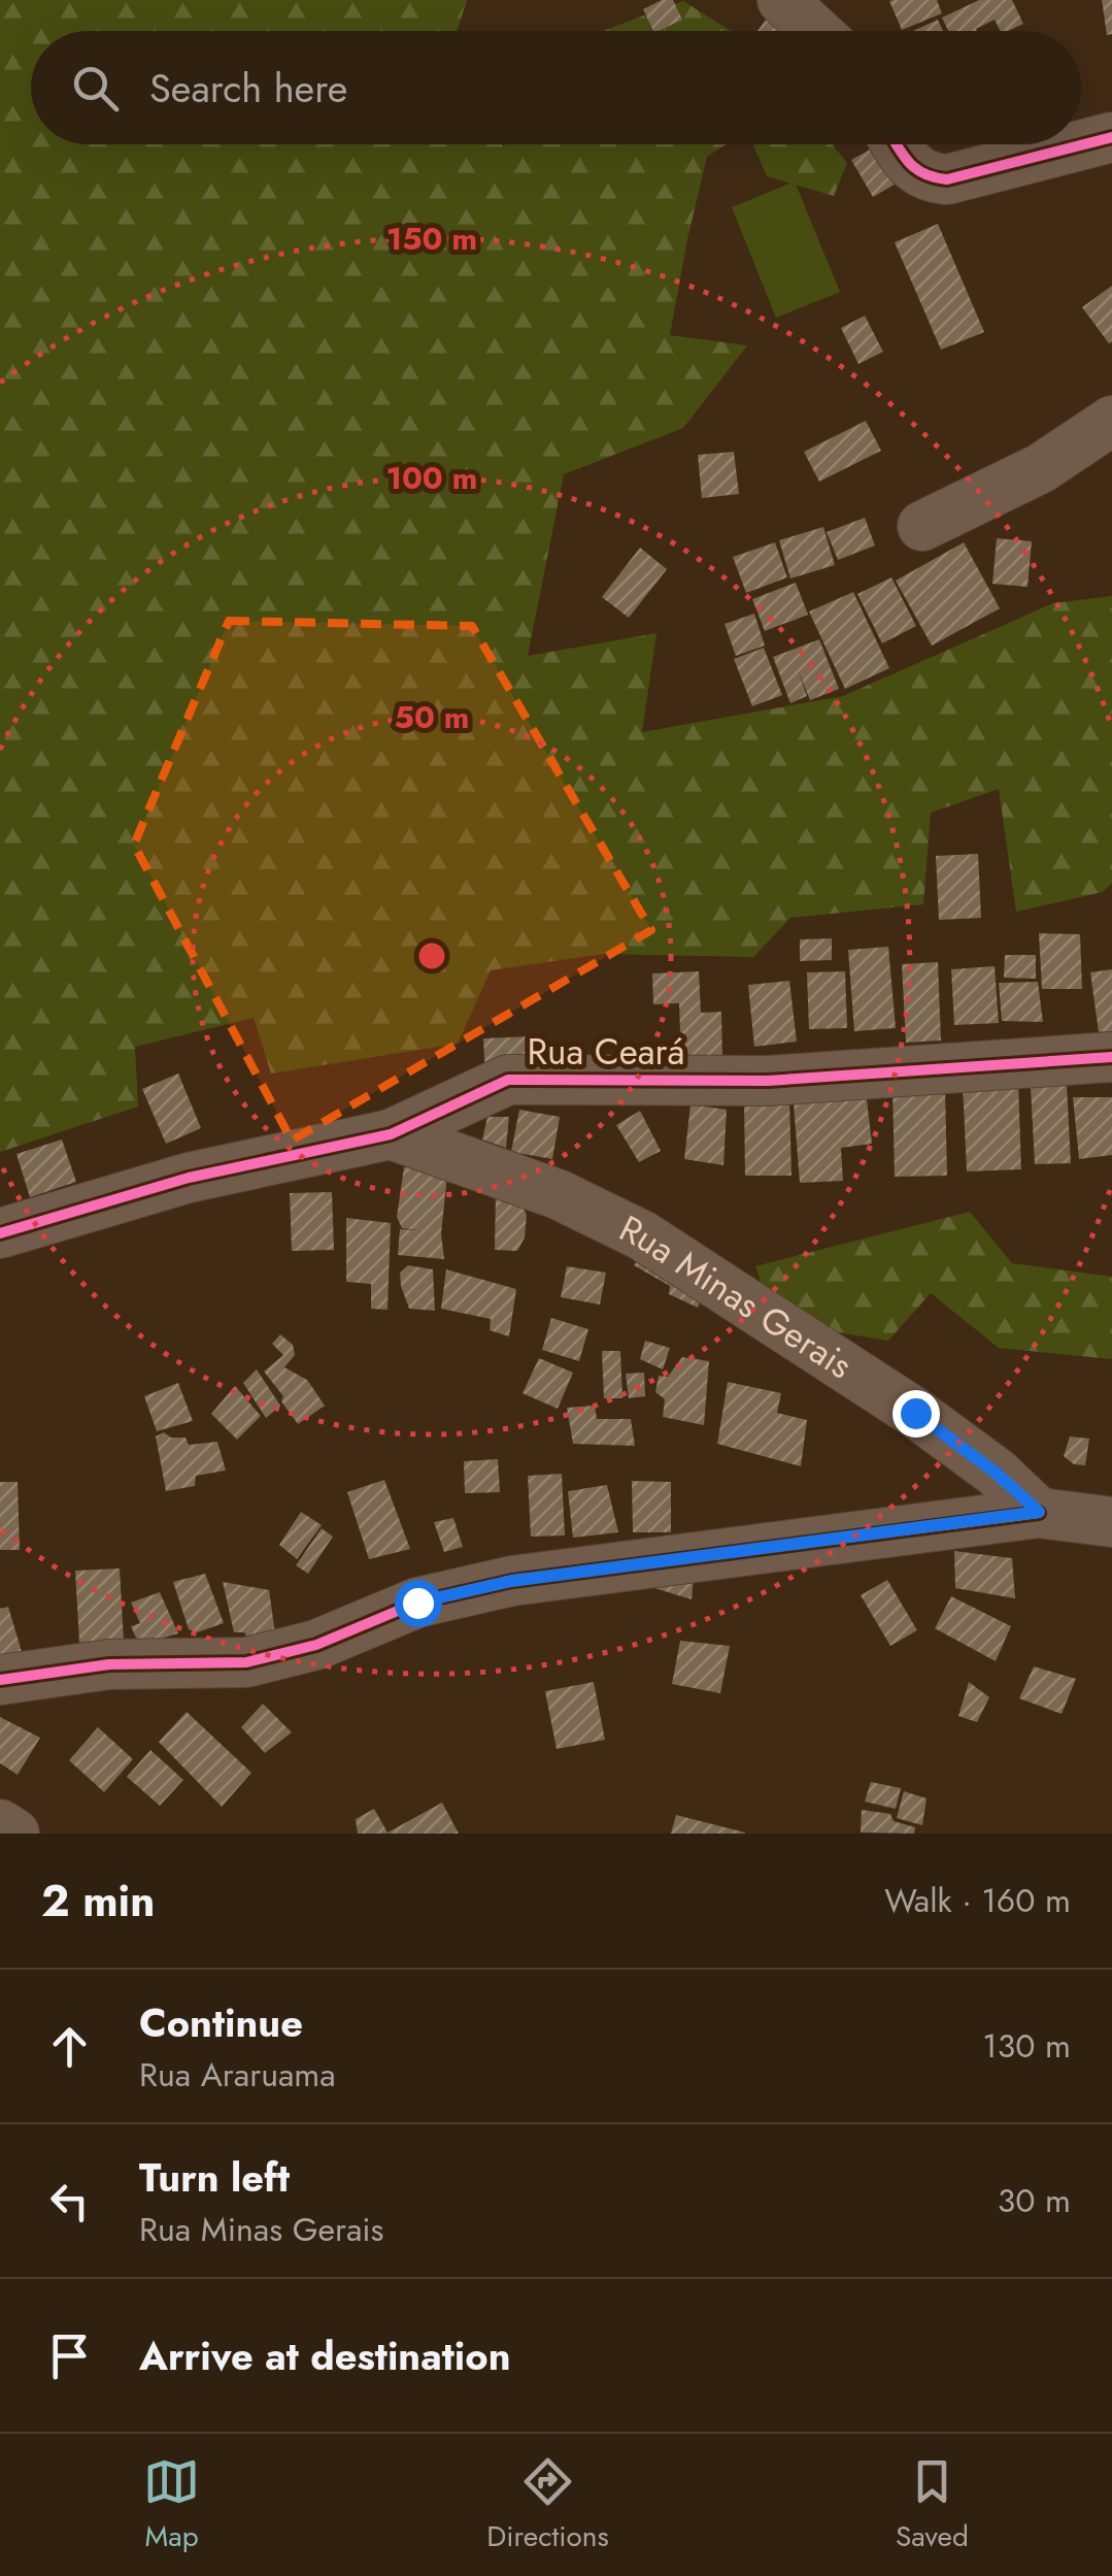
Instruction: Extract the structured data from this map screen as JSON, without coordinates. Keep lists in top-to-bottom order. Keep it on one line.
{"streets":{"street":["Rua Ceará","Rua Minas Gerais"]},"crossings":[["Rua Ceará","Rua Minas Gerais"]],"page":{"search":"Search here","heading":["2 min","Walk · 160 m"],"list":[["Continue","Rua Araruama","130 m"],["Turn left","Rua Minas Gerais","30 m"],"Arrive at destination"],"nav":["Map","Directions","Saved"]},"rings":["150 m","100 m","50 m"]}
